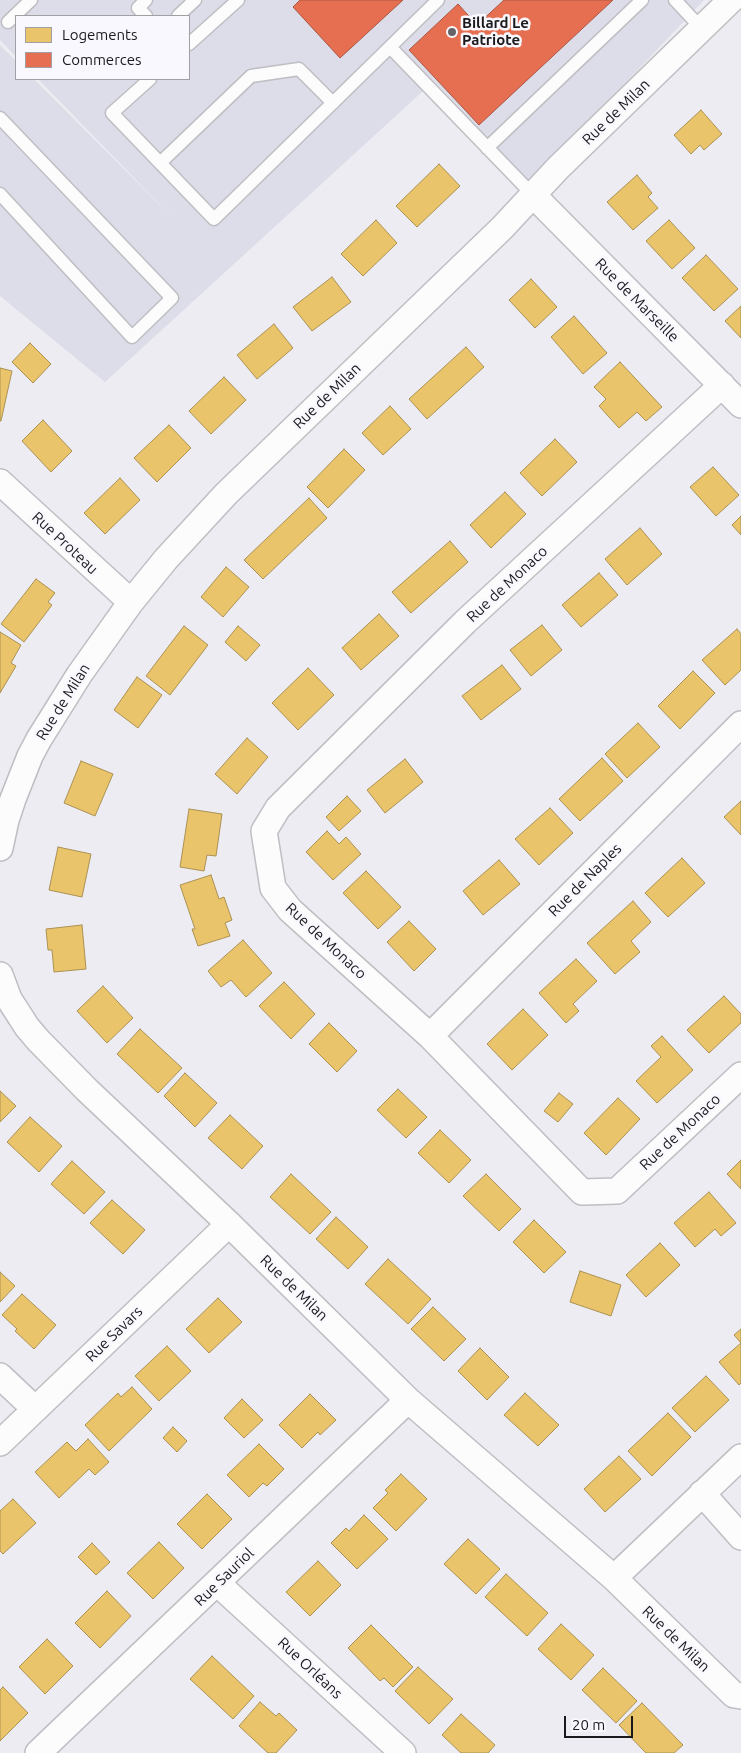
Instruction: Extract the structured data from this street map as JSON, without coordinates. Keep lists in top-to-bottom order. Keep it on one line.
{"streets":{"street":["Rue de Milan","Rue de Marseille","Rue Proteau","Rue de Monaco","Rue de Naples","Rue Savars","Rue Sauriol","Rue Orléans"]},"crossings":[["Rue de Milan","Rue de Marseille"],["Rue de Milan","Rue Proteau"],["Rue de Milan","Rue Savars"],["Rue de Milan","Rue Sauriol"],["Rue de Marseille","Rue de Monaco"],["Rue de Monaco","Rue de Naples"],["Rue Sauriol","Rue Orléans"]],"places":["Billard Le Patriote"],"legend":["Logements","Commerces"],"scale_bar":"20 m"}
